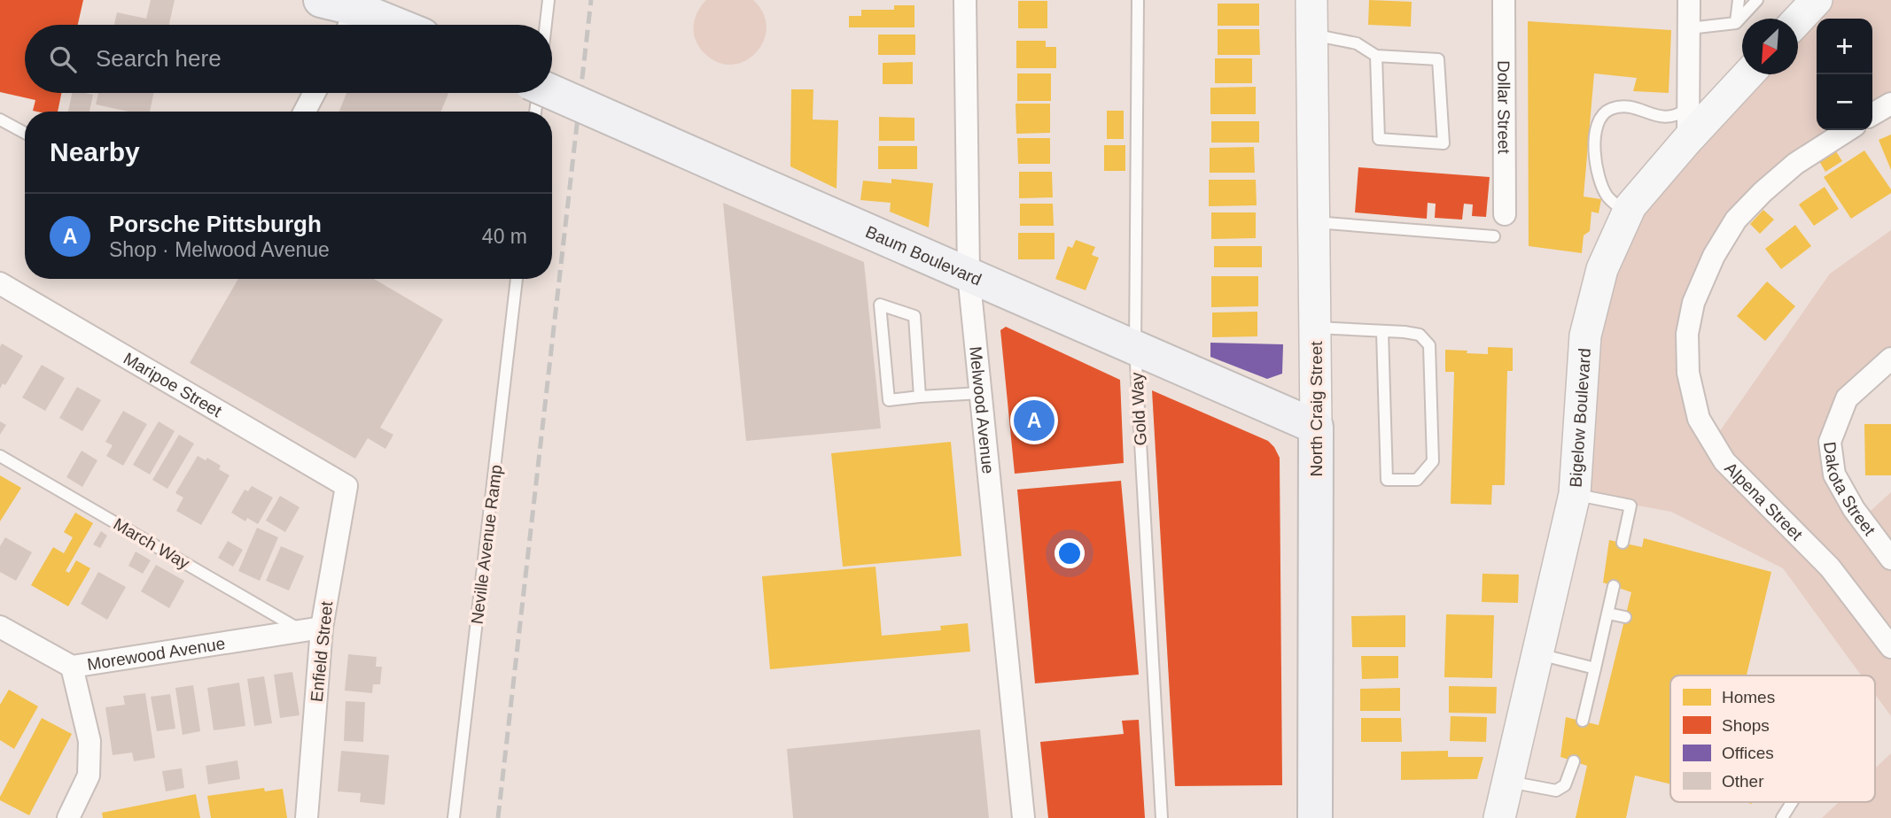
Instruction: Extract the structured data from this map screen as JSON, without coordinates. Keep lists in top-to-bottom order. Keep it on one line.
{"streets":{"main road":["Baum Boulevard","North Craig Street","Bigelow Boulevard"],"street":["Dollar Street","Maripoe Street","Melwood Avenue","Dakota Street","Alpena Street","Enfield Street","Morewood Avenue"],"lane":["Gold Way","March Way","Neville Avenue Ramp"]},"crossings":[["Baum Boulevard","Gold Way"],["Baum Boulevard","North Craig Street"],["Baum Boulevard","Melwood Avenue"],["Maripoe Street","Enfield Street"],["March Way","Enfield Street"],["March Way","Morewood Avenue"],["Enfield Street","Morewood Avenue"]],"legend":["Homes","Shops","Offices","Other"],"north":"bottom left","page":{"map_buttons":["+","−"],"search":"Search here","heading":"Nearby","list":[{"mark":"A","name":"Porsche Pittsburgh","note":"Shop · Melwood Avenue","value":"40 m"}],"pins":"A"}}
